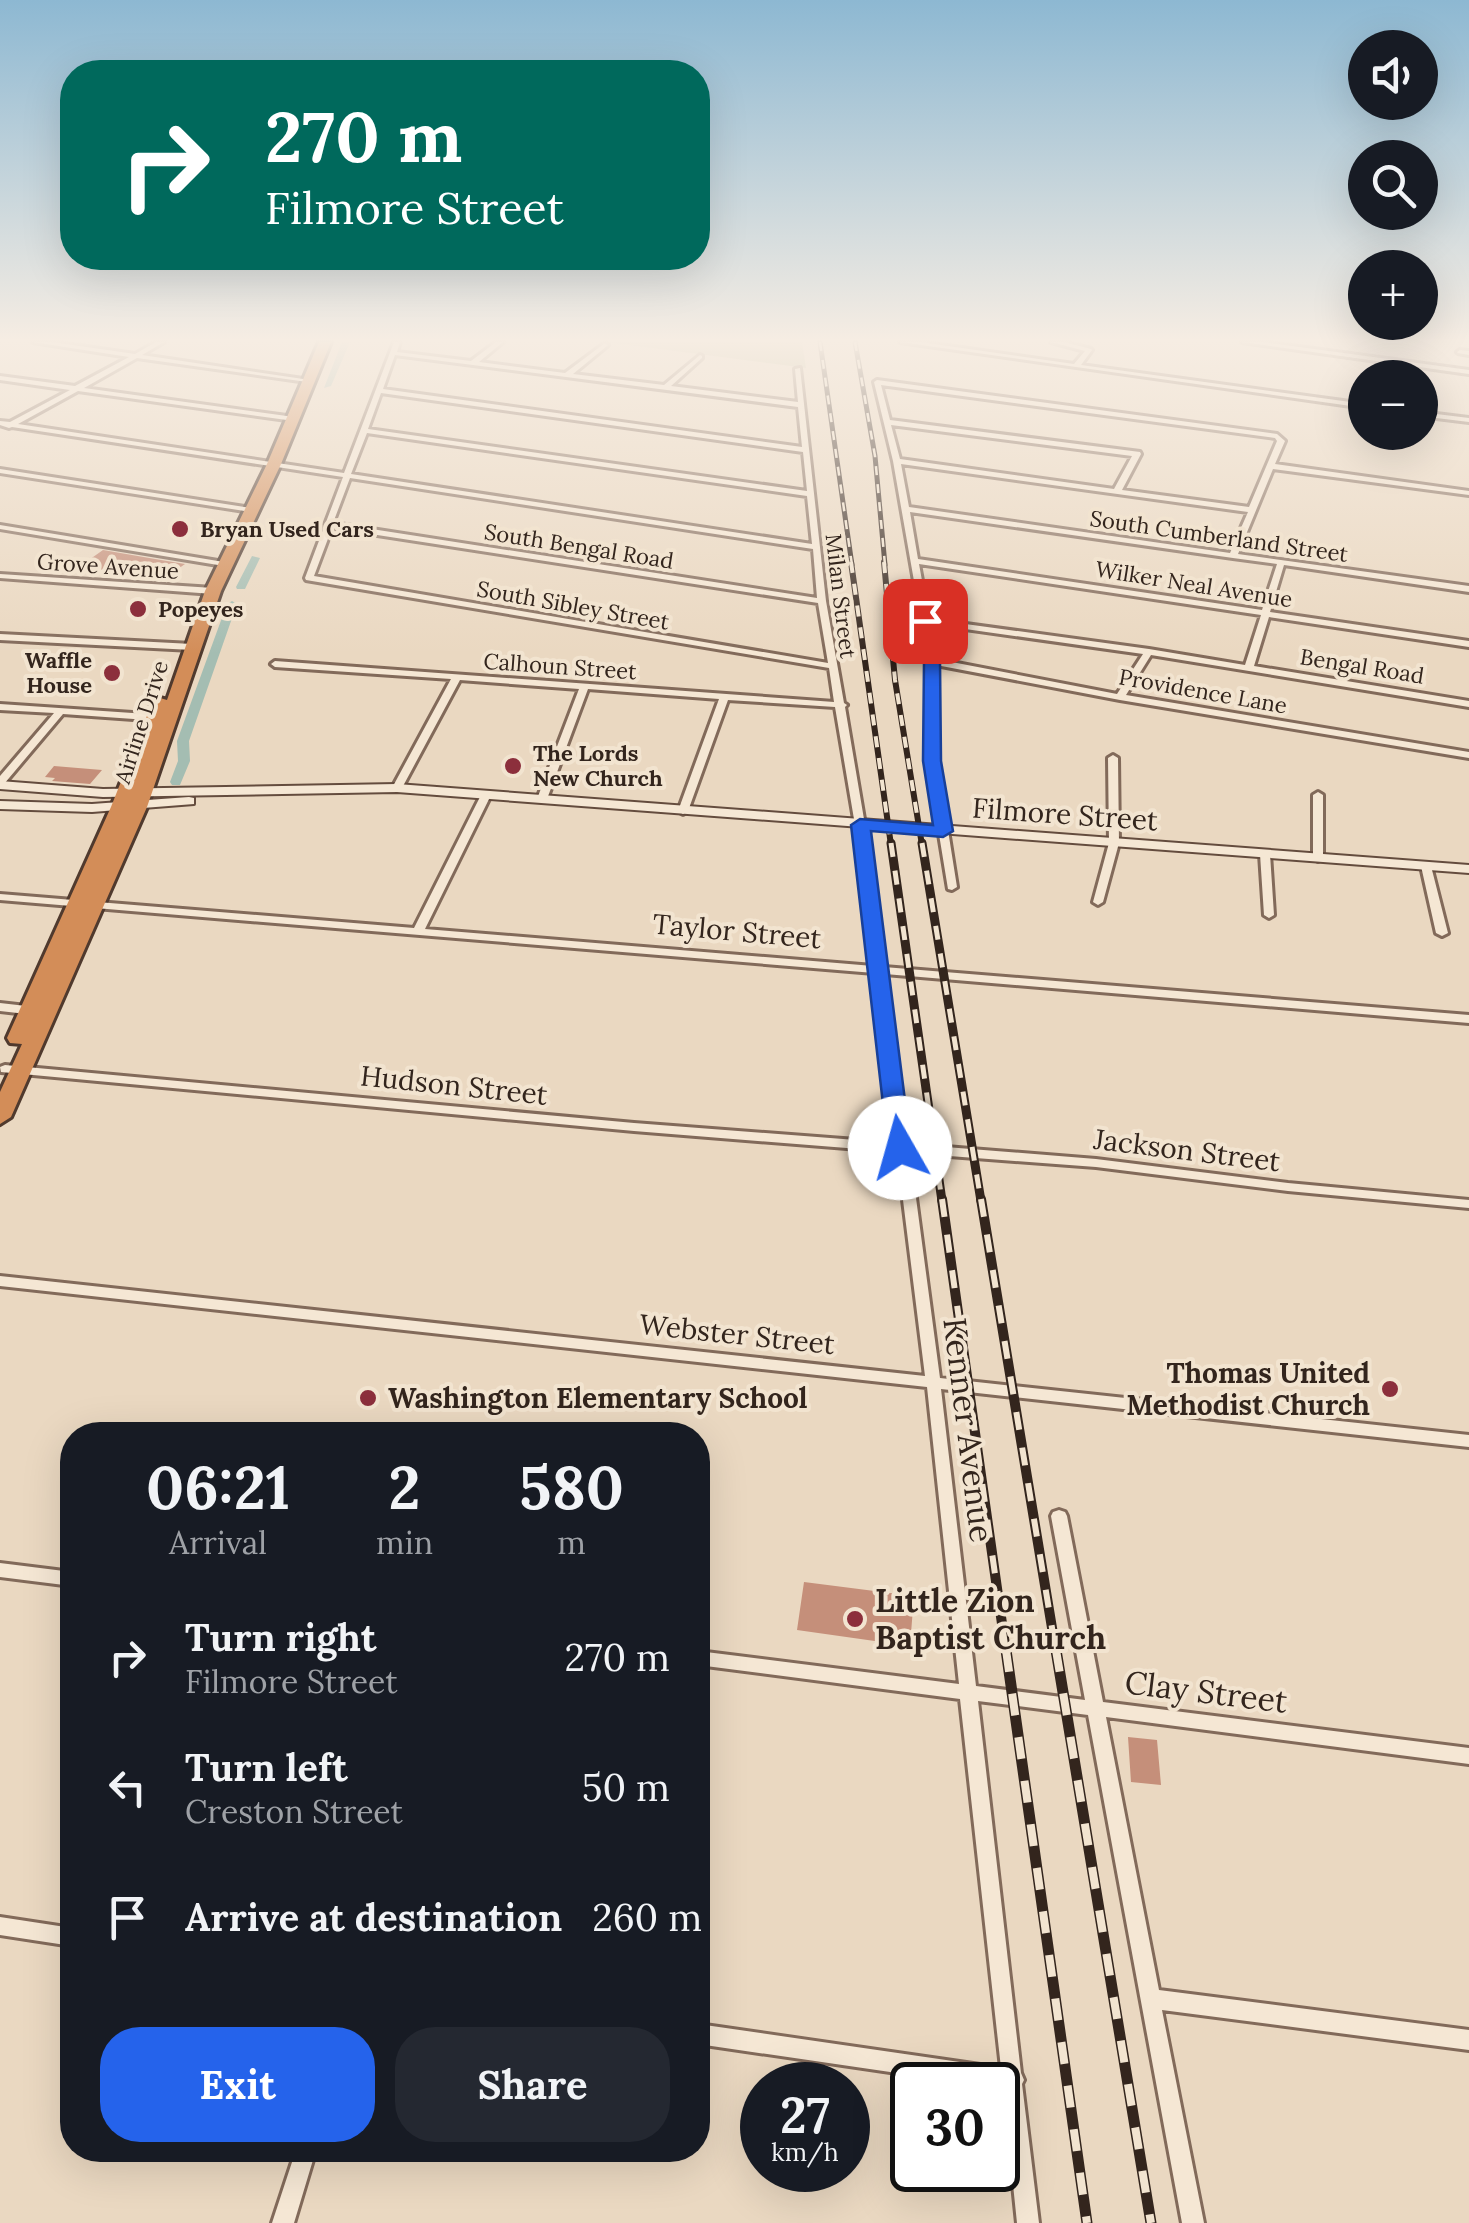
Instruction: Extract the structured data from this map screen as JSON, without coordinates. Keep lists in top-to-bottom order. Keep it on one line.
{"streets":{"highway":["Airline Drive"],"street":["South Cumberland Street","South Bengal Road","Grove Avenue","Wilker Neal Avenue","Milan Street","South Sibley Street","Calhoun Street","Bengal Road","Providence Lane","Filmore Street","Taylor Street","Hudson Street","Jackson Street","Webster Street","Kenner Avenue","Clay Street"]},"crossings":[["South Bengal Road","Milan Street"],["South Bengal Road","South Sibley Street"],["Grove Avenue","Airline Drive"],["Milan Street","South Sibley Street"],["Milan Street","Calhoun Street"],["Milan Street","Filmore Street"],["Milan Street","Kenner Avenue"],["Airline Drive","Filmore Street"],["Airline Drive","Taylor Street"],["Airline Drive","Hudson Street"],["Filmore Street","Kenner Avenue"],["Taylor Street","Kenner Avenue"],["Hudson Street","Jackson Street"],["Hudson Street","Kenner Avenue"],["Jackson Street","Kenner Avenue"],["Webster Street","Kenner Avenue"],["Kenner Avenue","Clay Street"]],"places":["Bryan Used Cars","Popeyes","Waffle House","The Lords New Church","Thomas United Methodist Church","Washington Elementary School","Little Zion Baptist Church"],"page":{"map_buttons":["+","−"],"turn":["270 m","Filmore Street"],"eta":["06:21","Arrival","2","min","580","m"],"list":[{"name":"Turn right","note":"Filmore Street","value":"270 m"},{"name":"Turn left","note":"Creston Street","value":"50 m"},{"name":"Arrive at destination","value":"260 m"}],"buttons":["Exit","Share"],"speed":"27 km/h","limit":"30"}}
